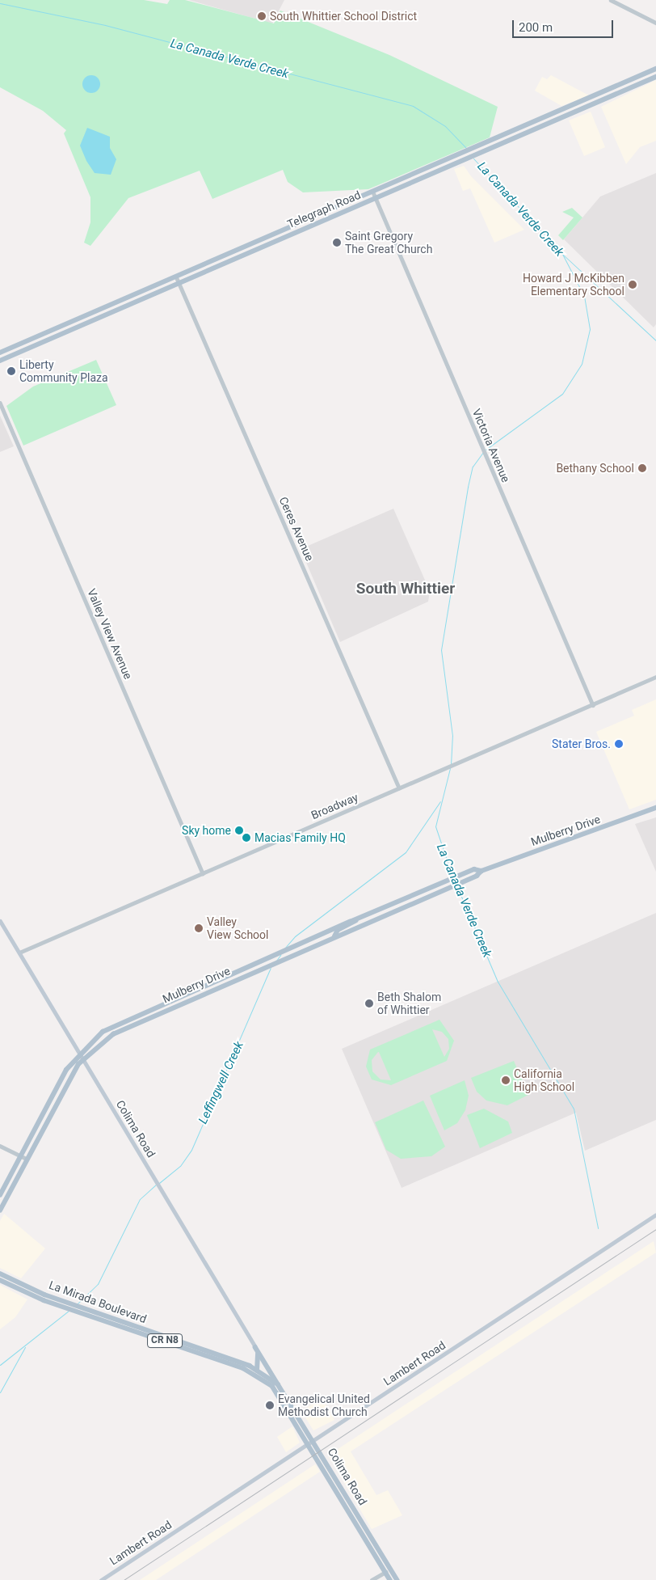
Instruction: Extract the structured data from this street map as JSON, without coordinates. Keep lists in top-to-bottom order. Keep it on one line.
{"streets":{"main road":["Telegraph Road","Mulberry Drive","Colima Road","La Mirada Boulevard","CR N8","Lambert Road"],"street":["Victoria Avenue","Ceres Avenue","Valley View Avenue","Broadway"]},"crossings":[["Telegraph Road","Victoria Avenue"],["Telegraph Road","Ceres Avenue"],["Victoria Avenue","Broadway"],["Ceres Avenue","Broadway"],["Valley View Avenue","Broadway"],["Broadway","Colima Road"],["Mulberry Drive","Colima Road"],["Colima Road","La Mirada Boulevard"],["Colima Road","Lambert Road"]],"districts":["South Whittier"],"water":["La Canada Verde Creek","Leffingwell Creek"],"places":["South Whittier School District","Saint Gregory The Great Church","Howard J McKibben Elementary School","Liberty Community Plaza","Bethany School","Stater Bros.","Sky home","Macias Family HQ","Valley View School","Beth Shalom of Whittier","California High School","Evangelical United Methodist Church"],"scale_bar":"200 m"}
